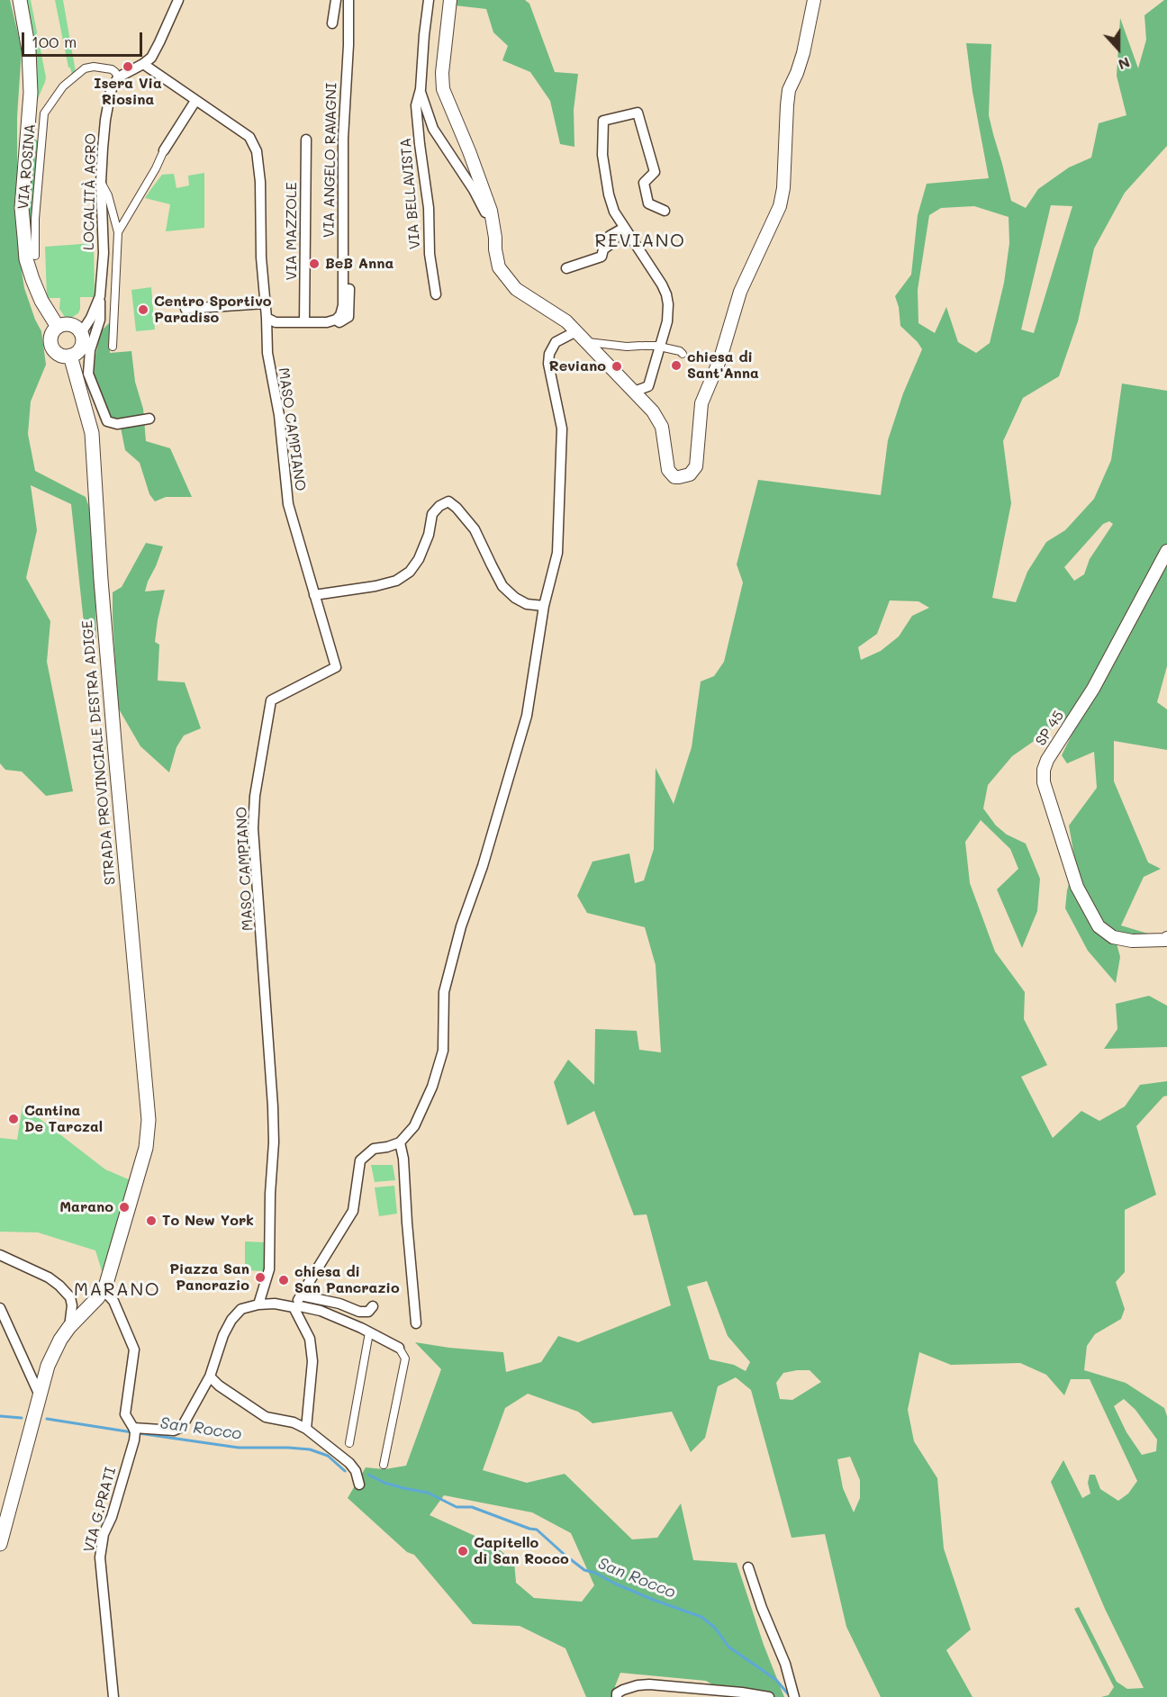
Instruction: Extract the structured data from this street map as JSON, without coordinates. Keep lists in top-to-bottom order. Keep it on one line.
{"streets":{"main road":["STRADA PROVINCIALE DESTRA ADIGE"],"street":["VIA ANGELO RAVAGNI","VIA ROSINA","LOCALITÀ AGRO","VIA BELLAVISTA","VIA MAZZOLE","MASO CAMPIANO","SP 45","VIA G.PRATI"]},"crossings":[["VIA ROSINA","LOCALITÀ AGRO"],["LOCALITÀ AGRO","STRADA PROVINCIALE DESTRA ADIGE"]],"districts":["REVIANO","MARANO"],"water":["San Rocco"],"places":["Isera Via Riosina","BeB Anna","Centro Sportivo Paradiso","chiesa di Sant'Anna","Reviano","Cantina De Tarczal","Marano","To New York","Piazza San Pancrazio","chiesa di San Pancrazio","Capitello di San Rocco"],"scale_bar":"100 m","north":"bottom"}
